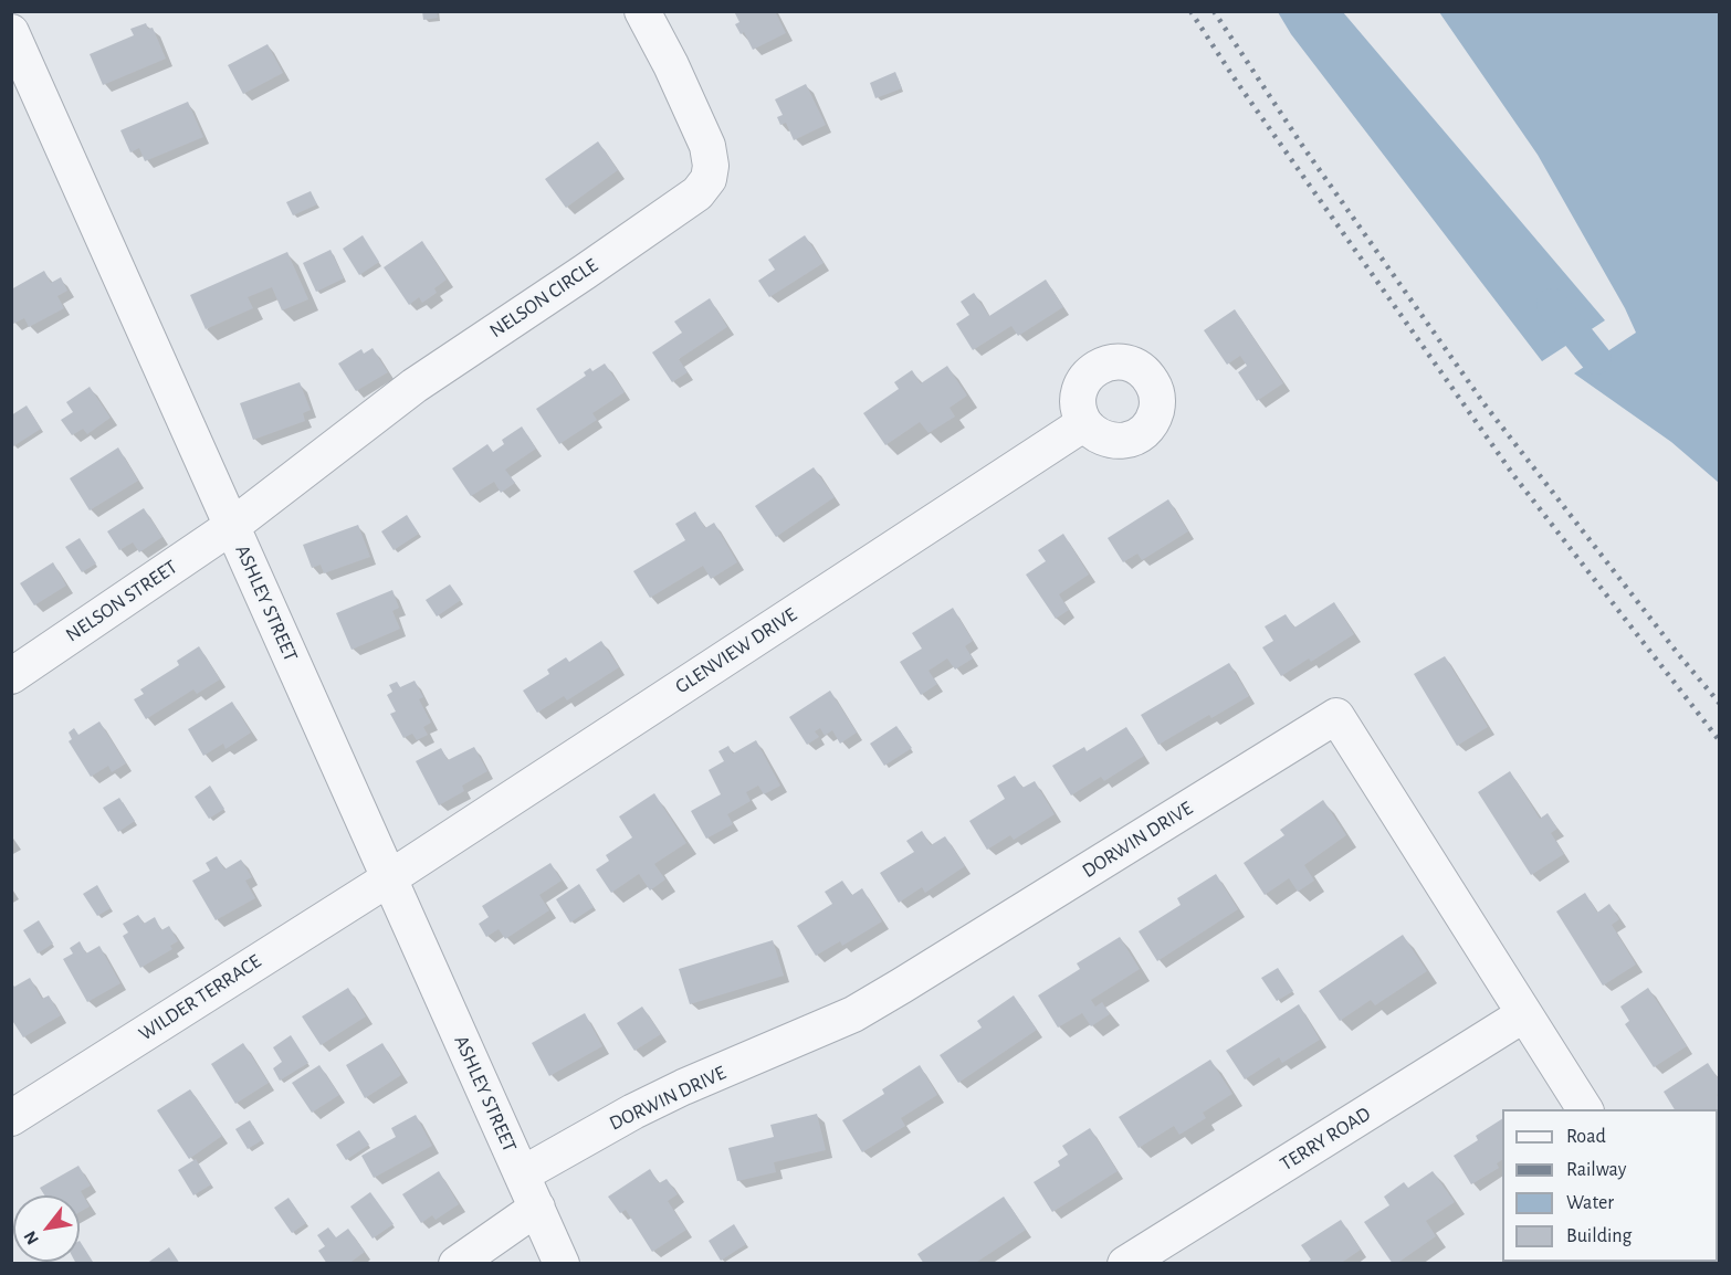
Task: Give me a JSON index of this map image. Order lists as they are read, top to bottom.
{
  "streets": {
    "street": [
      "NELSON CIRCLE",
      "NELSON STREET",
      "ASHLEY STREET",
      "GLENVIEW DRIVE",
      "DORWIN DRIVE",
      "WILDER TERRACE",
      "TERRY ROAD"
    ]
  },
  "crossings": [
    ["NELSON CIRCLE", "NELSON STREET"],
    ["NELSON CIRCLE", "ASHLEY STREET"],
    ["NELSON STREET", "ASHLEY STREET"],
    ["ASHLEY STREET", "GLENVIEW DRIVE"],
    ["ASHLEY STREET", "DORWIN DRIVE"],
    ["ASHLEY STREET", "WILDER TERRACE"],
    ["GLENVIEW DRIVE", "WILDER TERRACE"],
    ["DORWIN DRIVE", "TERRY ROAD"]
  ],
  "legend": [
    "Road",
    "Railway",
    "Water",
    "Building"
  ],
  "north": "bottom left"
}
